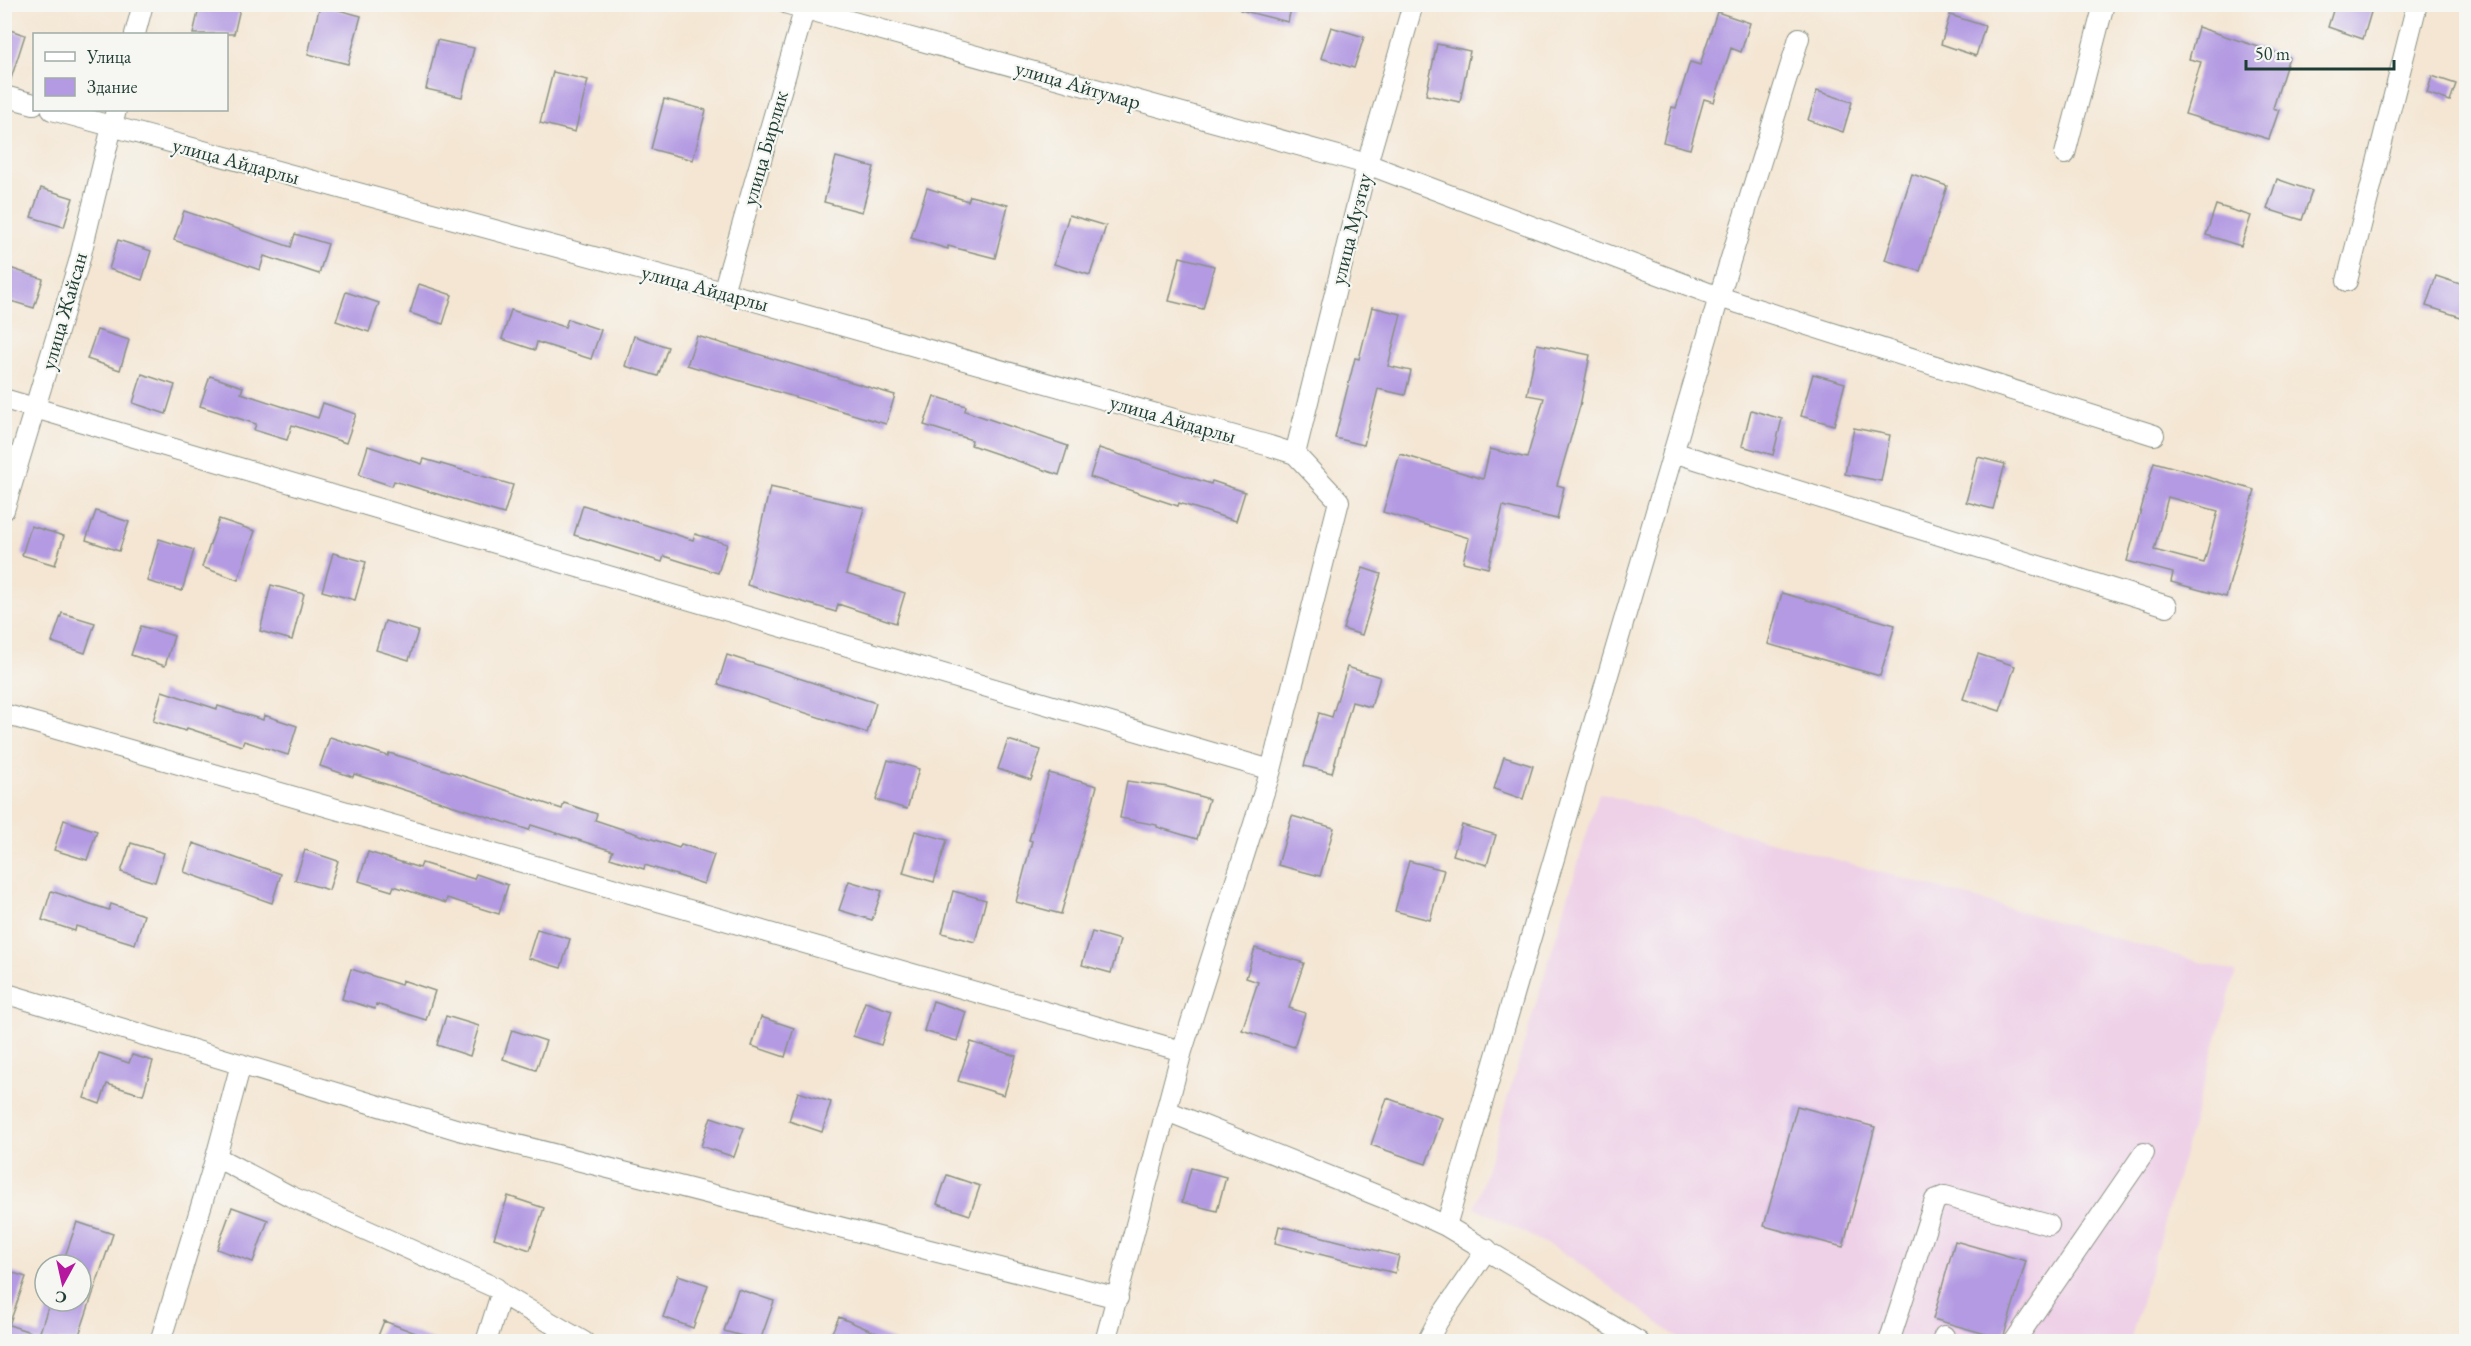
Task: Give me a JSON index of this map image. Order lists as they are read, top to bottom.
{
  "streets": {
    "street": [
      "улица Айтумар",
      "улица Бирлик",
      "улица Айдарлы",
      "улица Музтау",
      "улица Жайсан"
    ]
  },
  "crossings": [
    ["улица Айтумар", "улица Бирлик"],
    ["улица Айтумар", "улица Музтау"],
    ["улица Бирлик", "улица Айдарлы"],
    ["улица Айдарлы", "улица Музтау"],
    ["улица Айдарлы", "улица Жайсан"]
  ],
  "legend": ["Улица", "Здание"],
  "scale_bar": "50 m",
  "north": "bottom"
}
